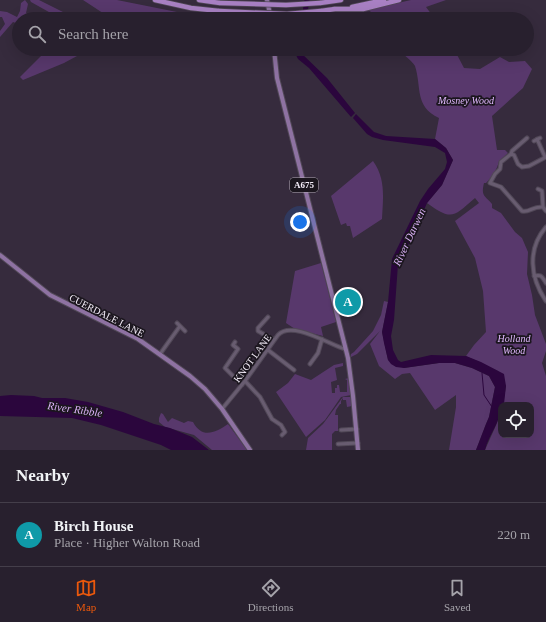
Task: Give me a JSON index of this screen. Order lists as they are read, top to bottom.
{
  "streets": {
    "main road": ["A675", "CUERDALE LANE"],
    "street": ["KNOT LANE"]
  },
  "crossings": [
    ["A675", "KNOT LANE"],
    ["CUERDALE LANE", "KNOT LANE"]
  ],
  "water": ["River Darwen", "River Ribble"],
  "parks": ["Mosney Wood", "Holland Wood"],
  "page": {
    "search": "Search here",
    "pins": "A",
    "heading": "Nearby",
    "list": [
      {
        "mark": "A",
        "name": "Birch House",
        "note": "Place · Higher Walton Road",
        "value": "220 m"
      }
    ],
    "nav": ["Map", "Directions", "Saved"]
  }
}
